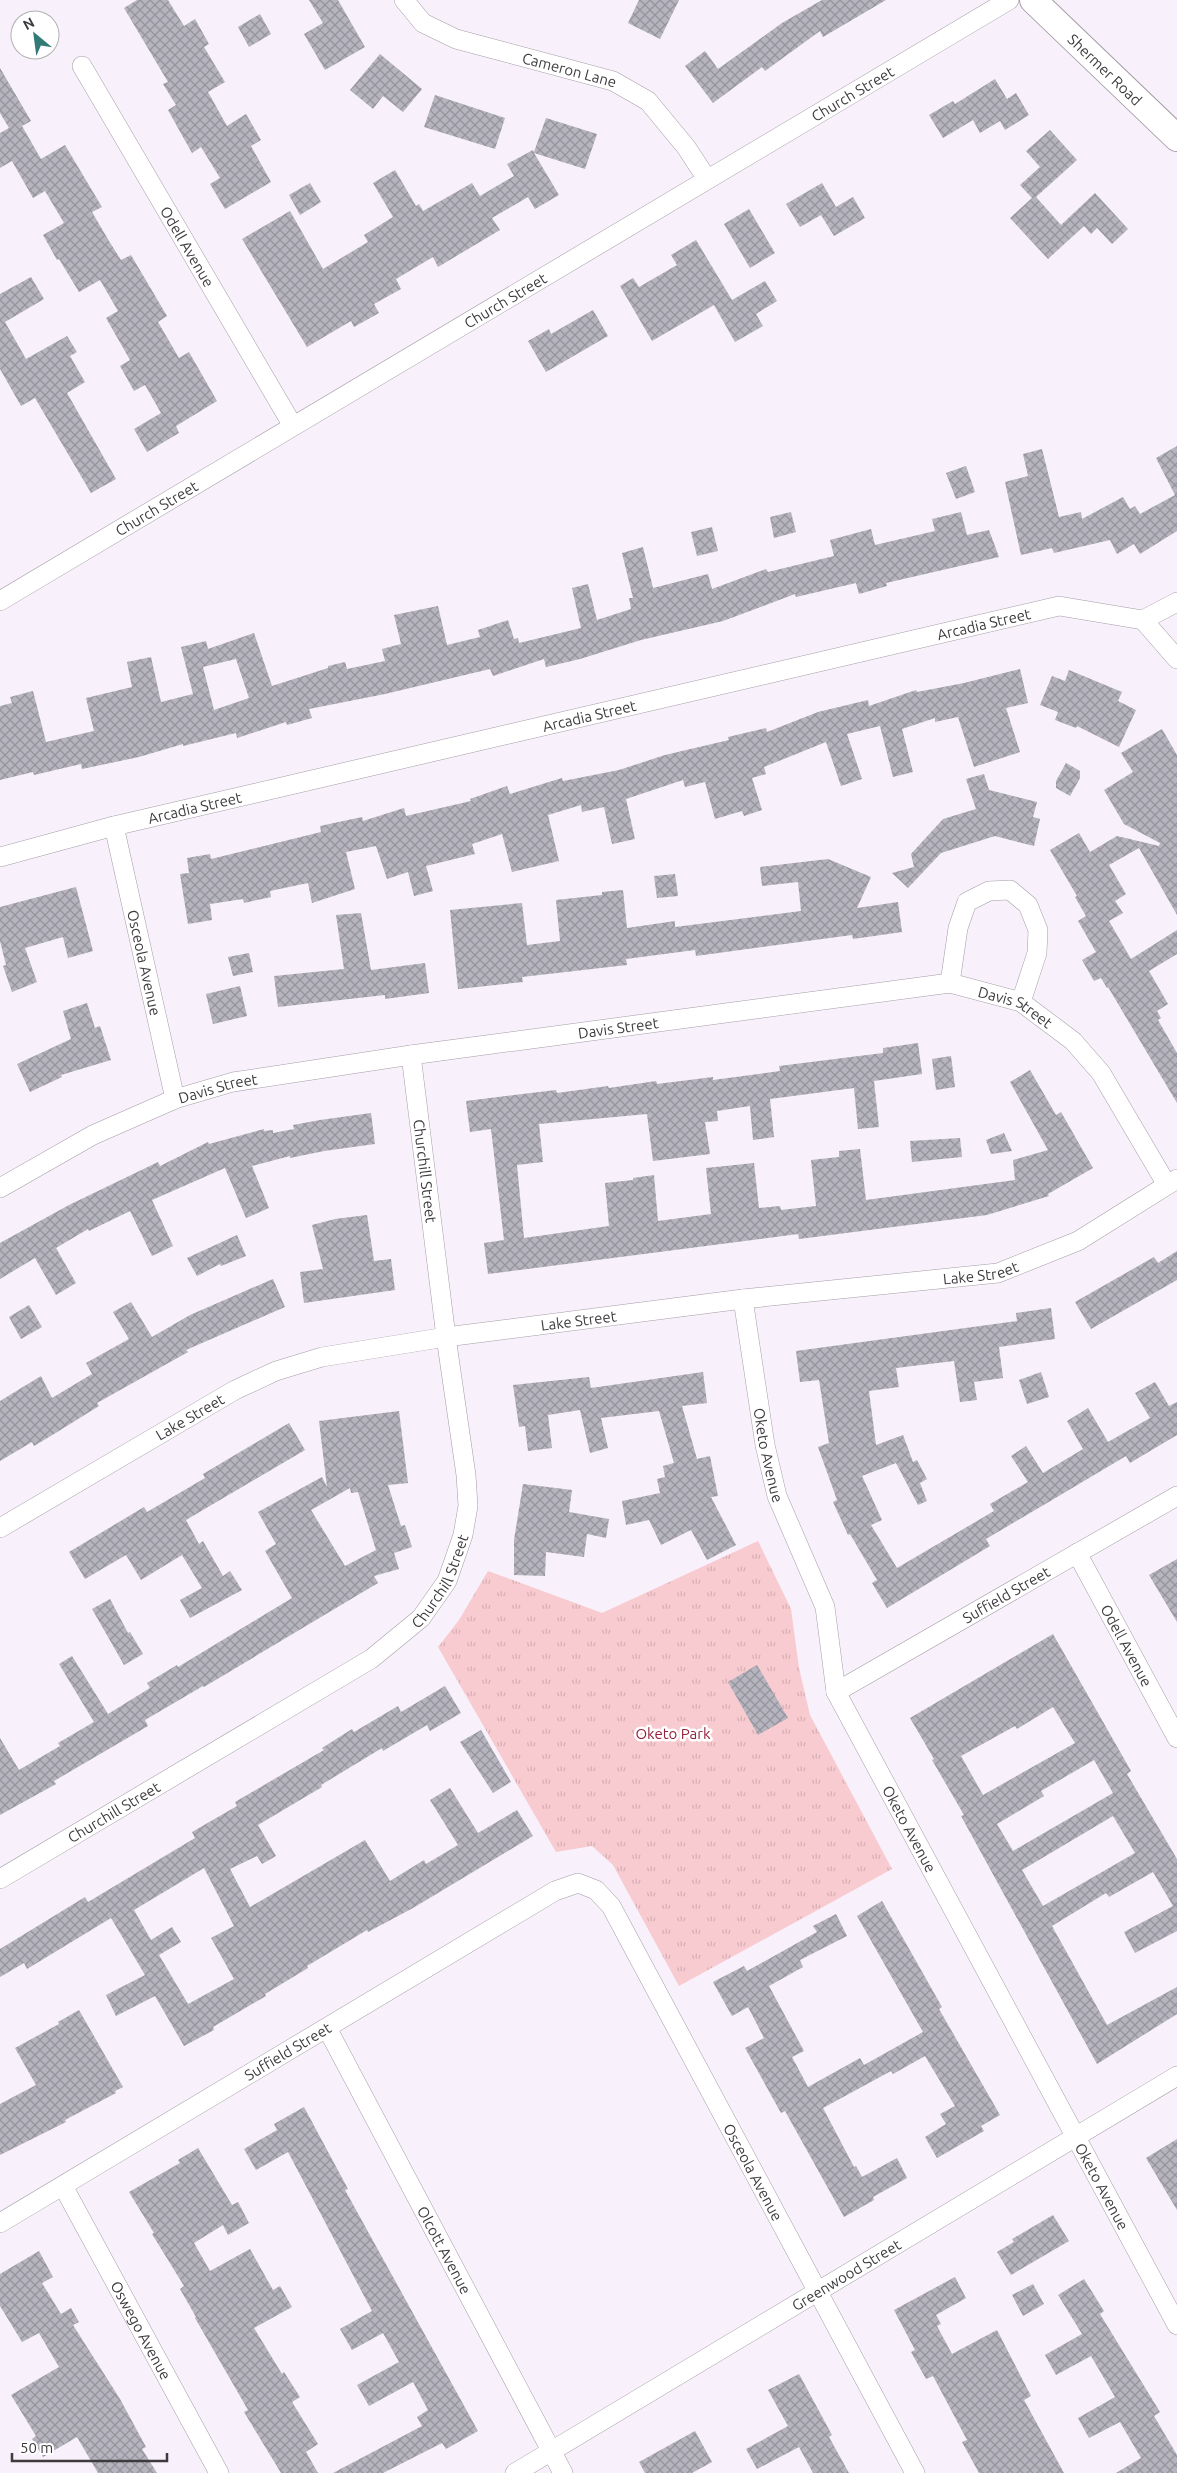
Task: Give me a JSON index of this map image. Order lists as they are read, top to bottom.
{
  "streets": {
    "main road": ["Shermer Road"],
    "street": [
      "Cameron Lane",
      "Church Street",
      "Odell Avenue",
      "Arcadia Street",
      "Osceola Avenue",
      "Davis Street",
      "Churchill Street",
      "Lake Street",
      "Oketo Avenue",
      "Suffield Street",
      "Olcott Avenue",
      "Greenwood Street",
      "Oswego Avenue"
    ]
  },
  "crossings": [
    ["Cameron Lane", "Church Street"],
    ["Church Street", "Odell Avenue"],
    ["Odell Avenue", "Suffield Street"],
    ["Arcadia Street", "Osceola Avenue"],
    ["Osceola Avenue", "Davis Street"],
    ["Osceola Avenue", "Suffield Street"],
    ["Osceola Avenue", "Greenwood Street"],
    ["Davis Street", "Churchill Street"],
    ["Davis Street", "Lake Street"],
    ["Churchill Street", "Lake Street"],
    ["Lake Street", "Oketo Avenue"],
    ["Oketo Avenue", "Suffield Street"],
    ["Oketo Avenue", "Greenwood Street"],
    ["Suffield Street", "Olcott Avenue"],
    ["Suffield Street", "Oswego Avenue"],
    ["Olcott Avenue", "Greenwood Street"]
  ],
  "parks": ["Oketo Park"],
  "scale_bar": "50 m",
  "north": "top left"
}
